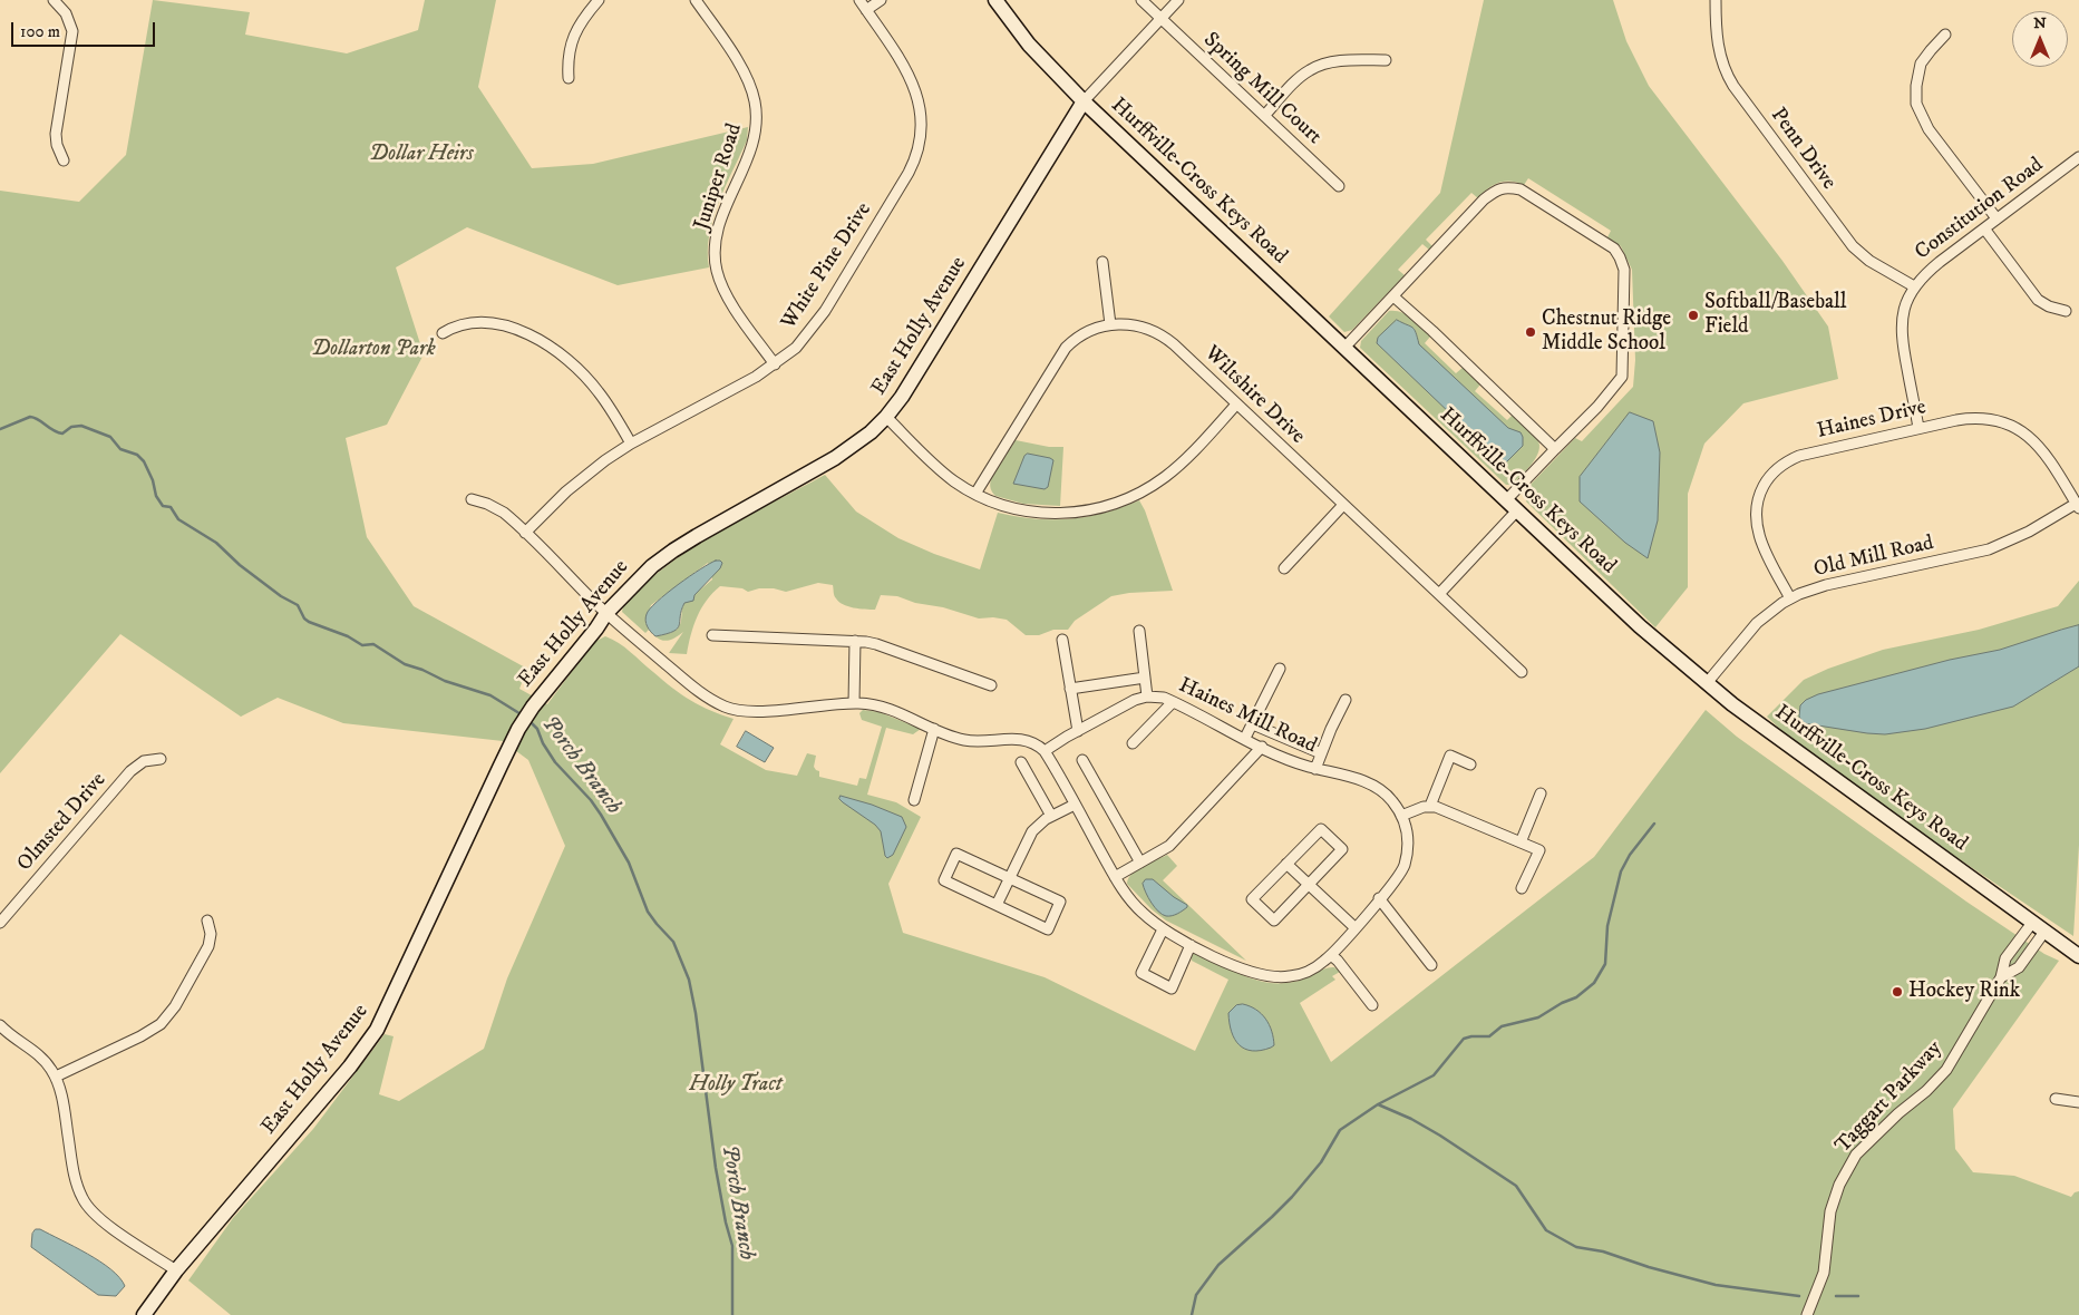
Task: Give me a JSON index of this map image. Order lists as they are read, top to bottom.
{
  "streets": {
    "street": [
      "Spring Mill Court",
      "Penn Drive",
      "Juniper Road",
      "Hurffville-Cross Keys Road",
      "Constitution Road",
      "White Pine Drive",
      "East Holly Avenue",
      "Wiltshire Drive",
      "Haines Drive",
      "Old Mill Road",
      "Haines Mill Road",
      "Olmsted Drive",
      "Taggart Parkway"
    ]
  },
  "crossings": [
    ["Spring Mill Court", "East Holly Avenue"],
    ["Penn Drive", "Constitution Road"],
    ["Juniper Road", "White Pine Drive"],
    ["Hurffville-Cross Keys Road", "East Holly Avenue"],
    ["Hurffville-Cross Keys Road", "Old Mill Road"],
    ["Hurffville-Cross Keys Road", "Taggart Parkway"],
    ["Constitution Road", "Haines Drive"],
    ["Haines Drive", "Old Mill Road"]
  ],
  "water": ["Porch Branch"],
  "parks": ["Dollar Heirs", "Dollarton Park", "Holly Tract"],
  "places": ["Softball/Baseball Field", "Chestnut Ridge Middle School", "Hockey Rink"],
  "scale_bar": "100 m",
  "north": "top"
}
